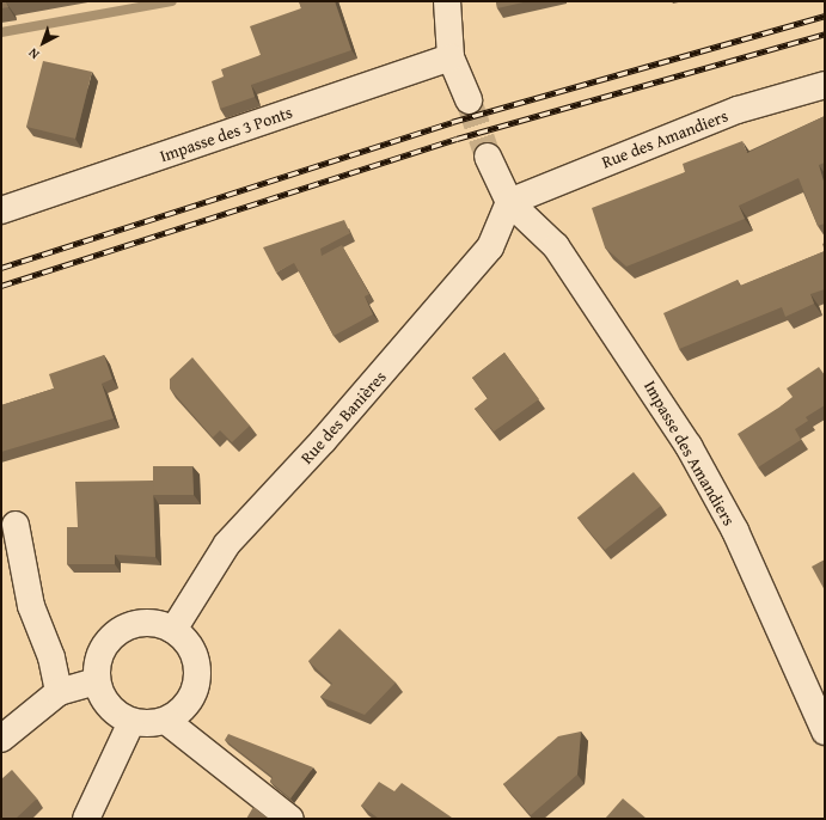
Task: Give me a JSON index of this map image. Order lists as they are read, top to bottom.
{
  "streets": {
    "street": [
      "Impasse des 3 Ponts",
      "Rue des Amandiers",
      "Rue des Banières",
      "Impasse des Amandiers"
    ]
  },
  "crossings": [
    ["Rue des Amandiers", "Rue des Banières"],
    ["Rue des Amandiers", "Impasse des Amandiers"],
    ["Rue des Banières", "Impasse des Amandiers"]
  ],
  "north": "bottom left"
}
